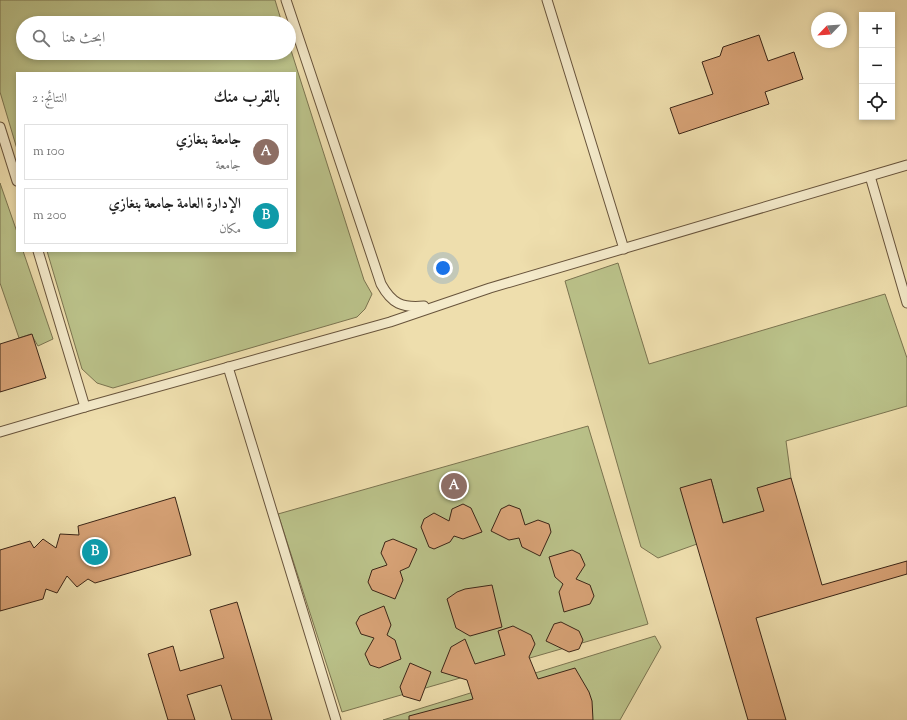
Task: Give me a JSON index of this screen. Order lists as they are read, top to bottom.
{
  "north": "bottom left",
  "page": {
    "map_buttons": ["+", "−"],
    "search": "ابحث هنا",
    "heading": ["بالقرب منك", "النتائج: 2"],
    "list": [
      {
        "mark": "A",
        "name": "جامعة بنغازي",
        "note": "جامعة",
        "value": "100 m"
      },
      {
        "mark": "B",
        "name": "الإدارة العامة جامعة بنغازي",
        "note": "مكان",
        "value": "200 m"
      }
    ],
    "pins": ["A", "B"]
  }
}
